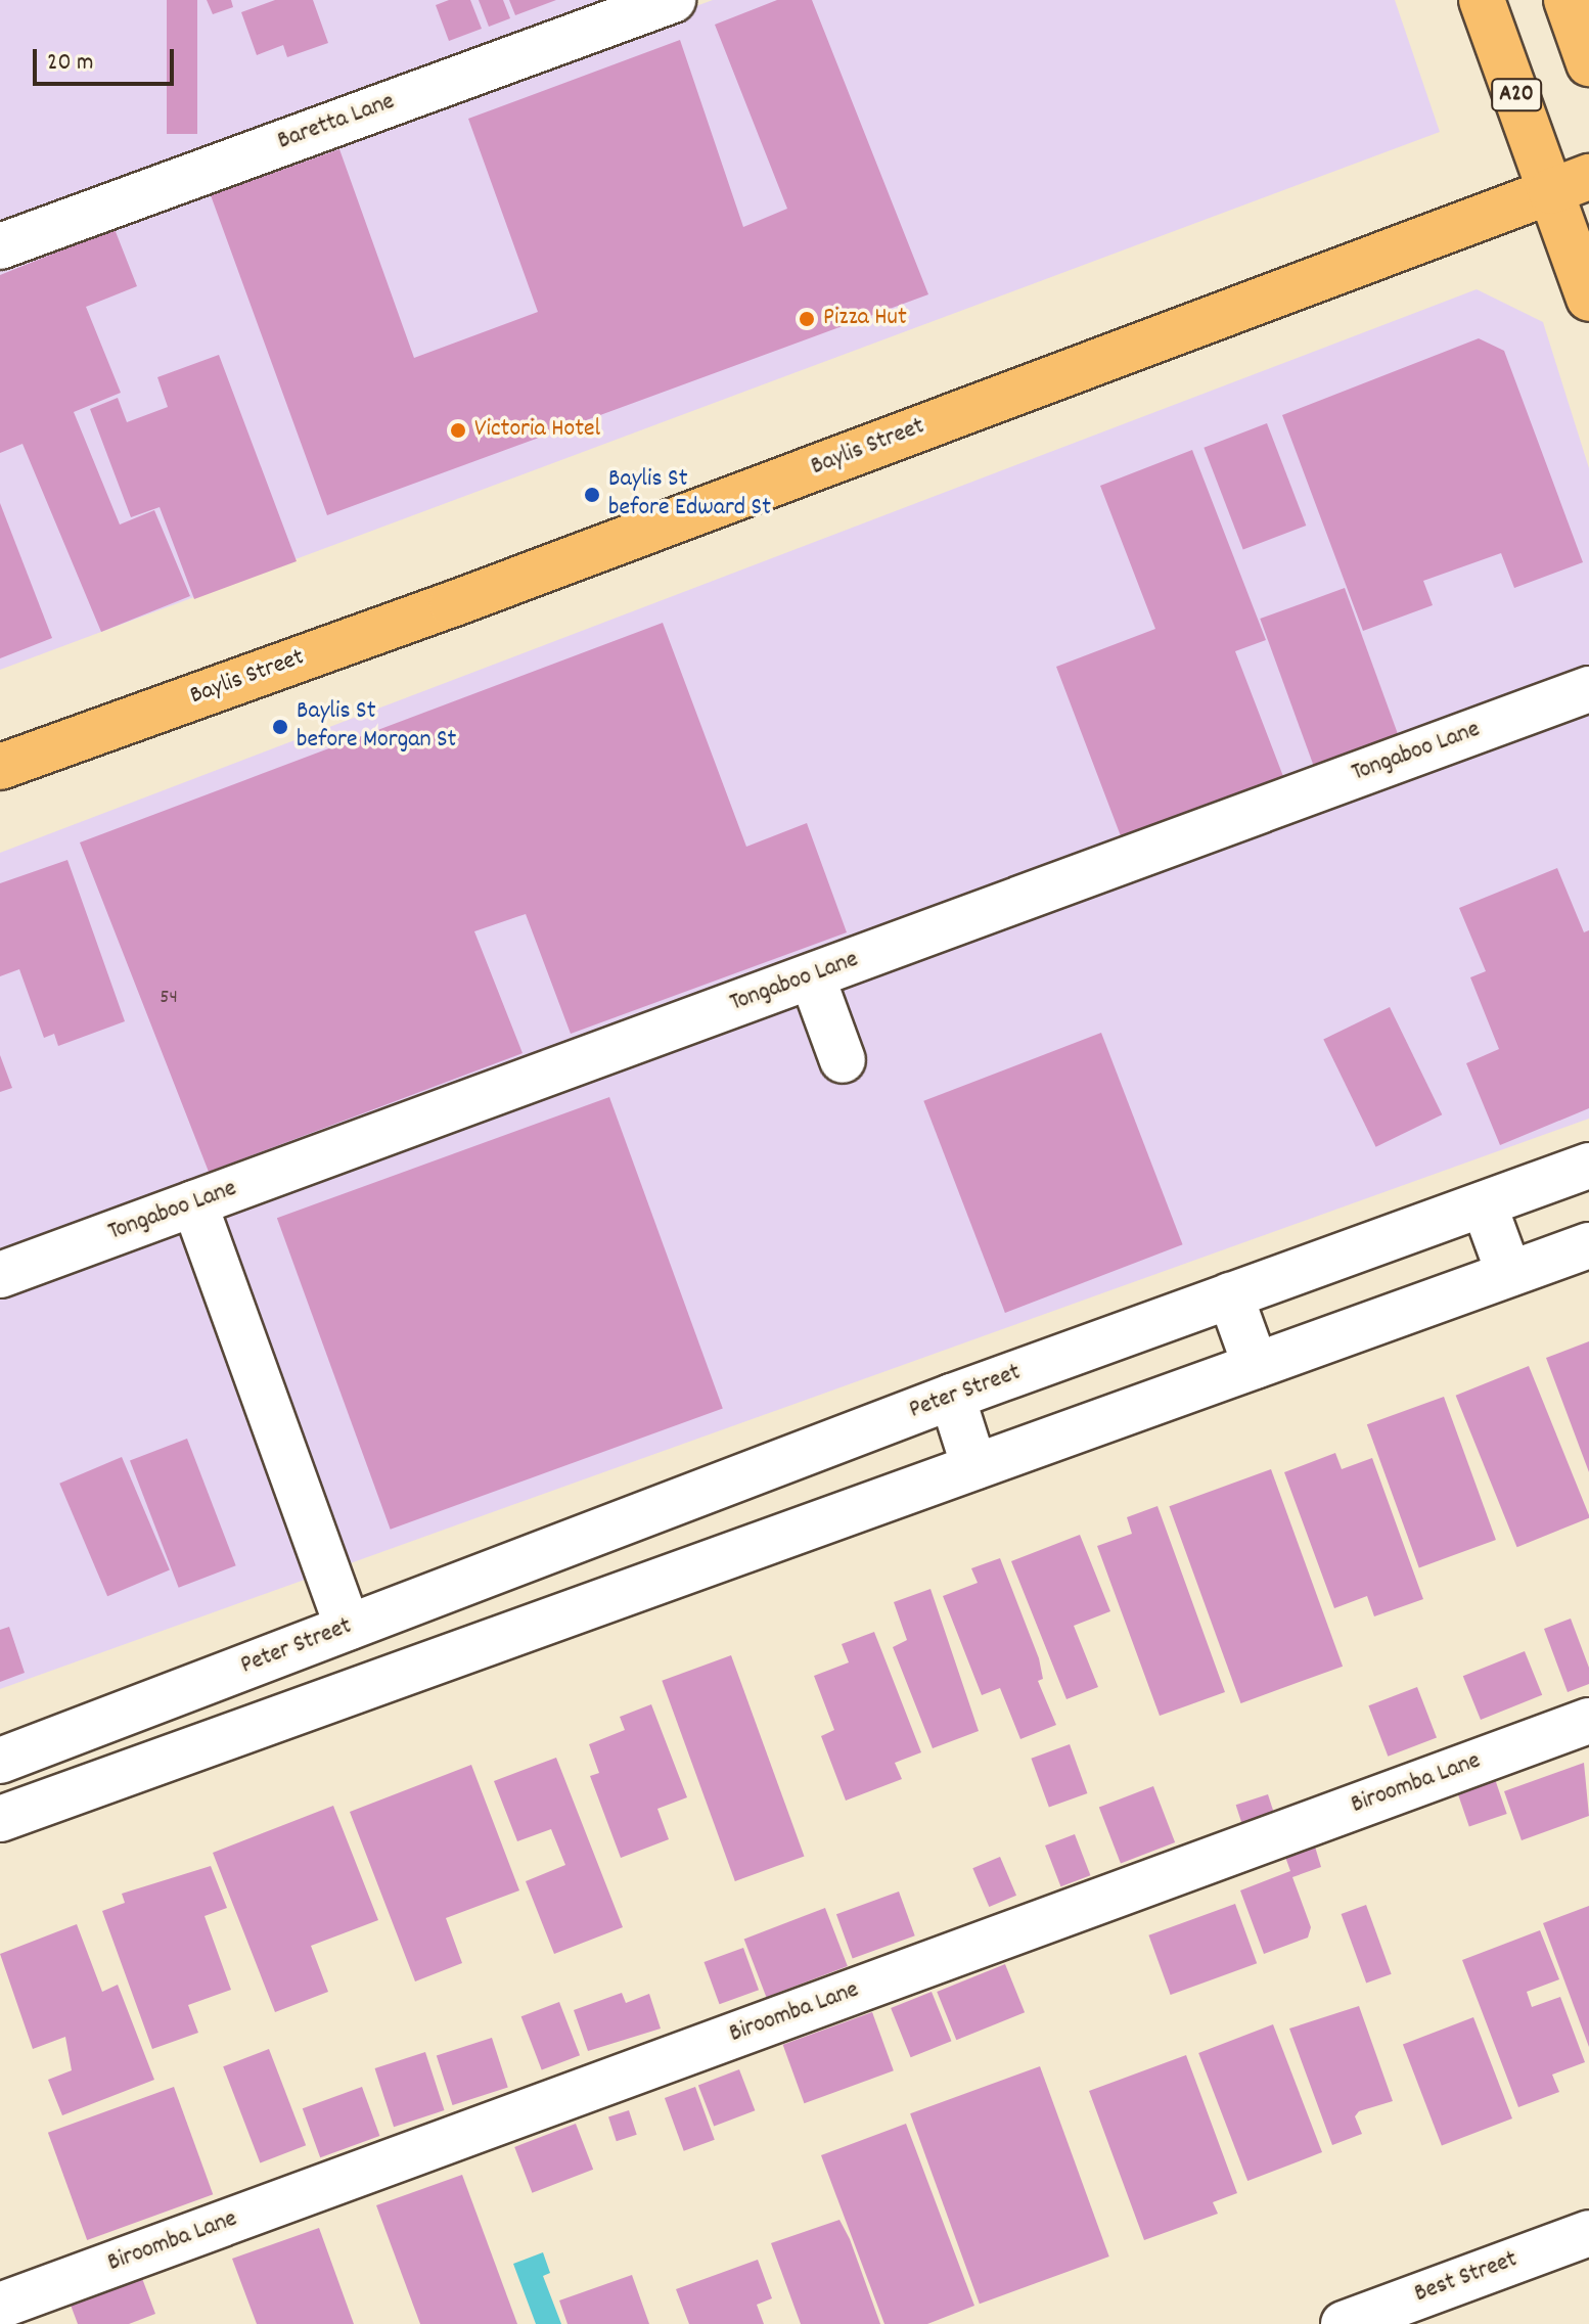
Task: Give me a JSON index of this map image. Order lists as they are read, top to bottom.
{
  "streets": {
    "main road": ["A20", "Baylis Street"],
    "street": [
      "Baretta Lane",
      "Tongaboo Lane",
      "Peter Street",
      "Biroomba Lane",
      "Best Street"
    ]
  },
  "crossings": [
    ["A20", "Baylis Street"]
  ],
  "places": [
    "Pizza Hut",
    "Victoria Hotel",
    "Baylis St before Edward St",
    "Baylis St before Morgan St"
  ],
  "house_numbers": ["54"],
  "scale_bar": "20 m"
}
